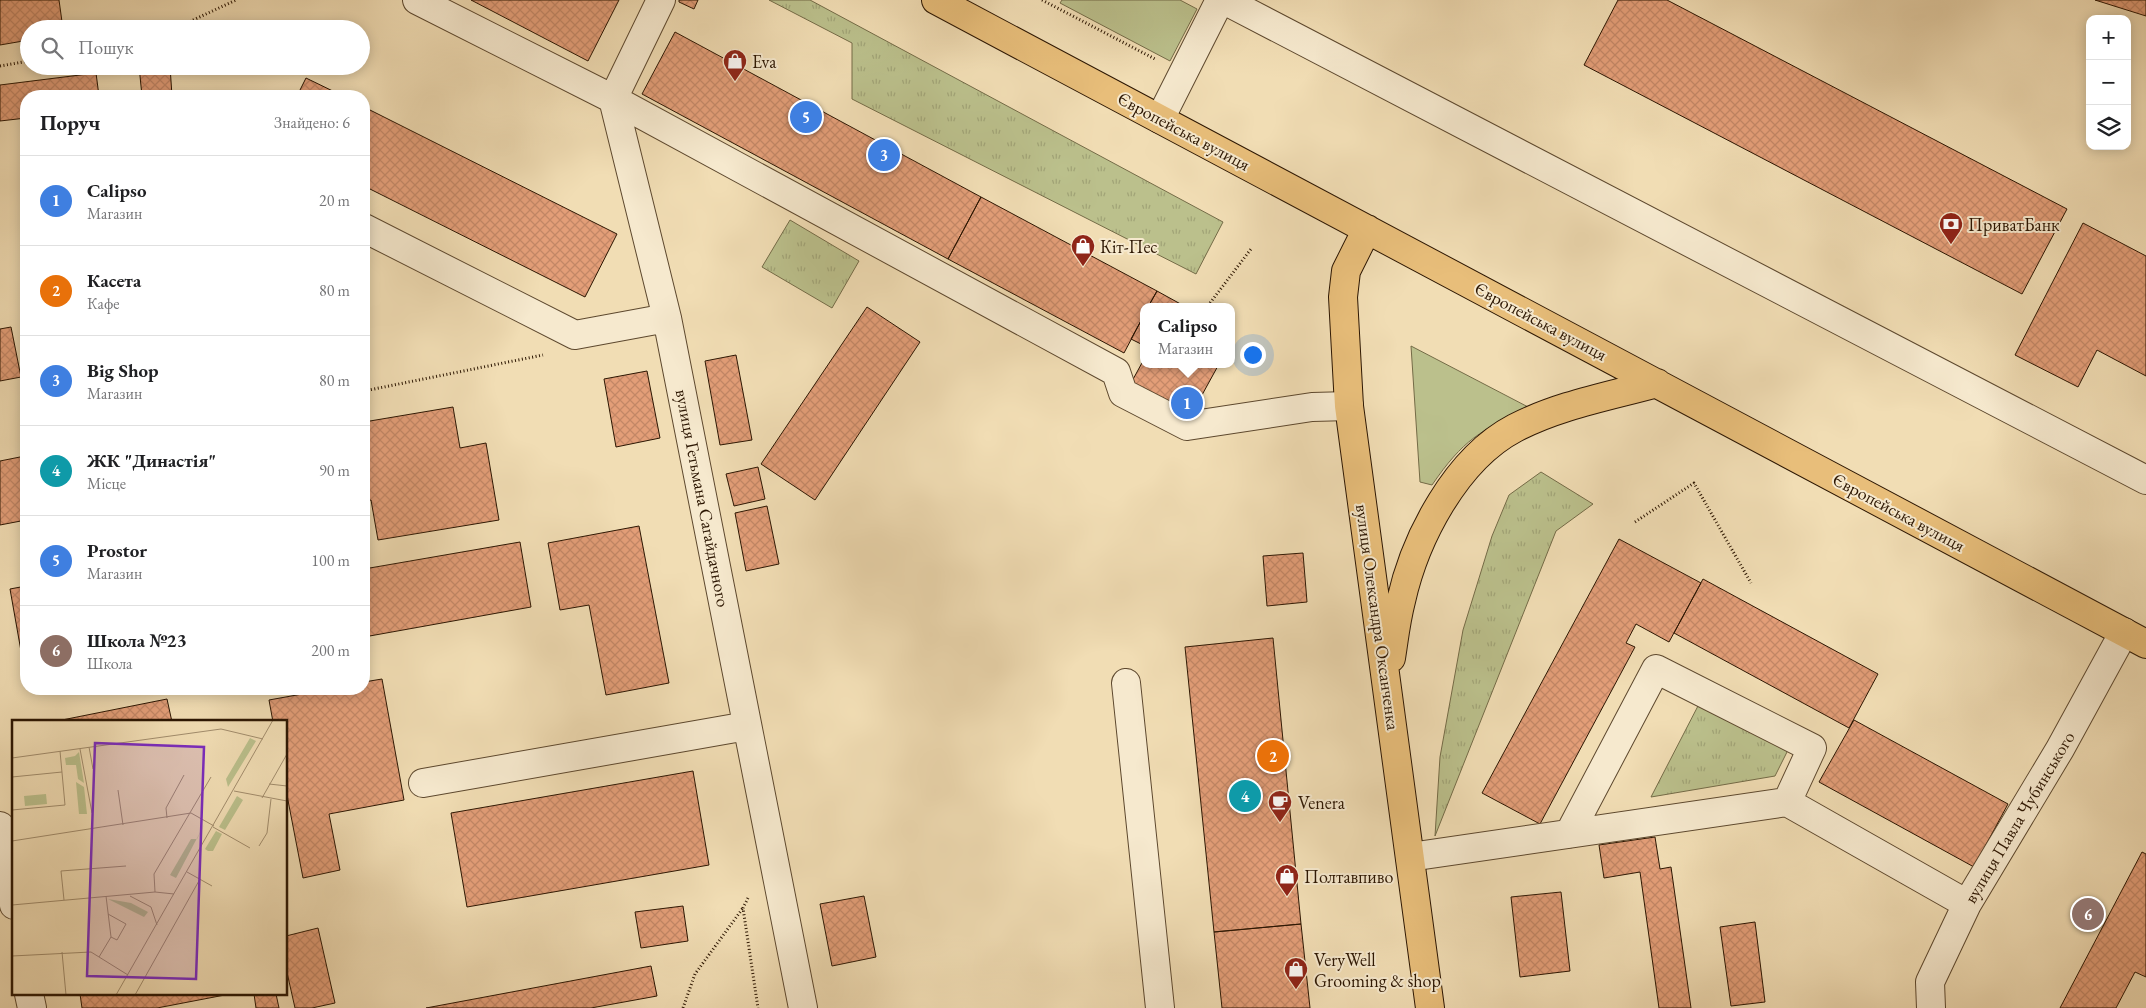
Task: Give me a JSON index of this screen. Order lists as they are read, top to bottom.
{
  "streets": {
    "main road": ["Європейська вулиця", "вулиця Олександра Оксанченка"],
    "street": ["вулиця Гетьмана Сагайдачного", "вулиця Павла Чубинського"]
  },
  "crossings": [
    ["Європейська вулиця", "вулиця Олександра Оксанченка"],
    ["Європейська вулиця", "вулиця Павла Чубинського"]
  ],
  "places": {
    "shop": [
      "Eva",
      "Кіт-Пес",
      "Полтавпиво",
      "VeryWell Grooming & shop"
    ],
    "bank": ["ПриватБанк"],
    "cafe": ["Venera"]
  },
  "page": {
    "map_buttons": ["+", "−"],
    "search": "Пошук",
    "heading": ["Поруч", "Знайдено: 6"],
    "pins": [
      "5",
      "3",
      "1",
      "2",
      "4",
      "6"
    ],
    "list": [
      {
        "mark": "1",
        "name": "Calipso",
        "note": "Магазин",
        "value": "20 m"
      },
      {
        "mark": "2",
        "name": "Касета",
        "note": "Кафе",
        "value": "80 m"
      },
      {
        "mark": "3",
        "name": "Big Shop",
        "note": "Магазин",
        "value": "80 m"
      },
      {
        "mark": "4",
        "name": "ЖК \"Династія\"",
        "note": "Місце",
        "value": "90 m"
      },
      {
        "mark": "5",
        "name": "Prostor",
        "note": "Магазин",
        "value": "100 m"
      },
      {
        "mark": "6",
        "name": "Школа №23",
        "note": "Школа",
        "value": "200 m"
      }
    ],
    "popup": ["Calipso", "Магазин"]
  }
}
